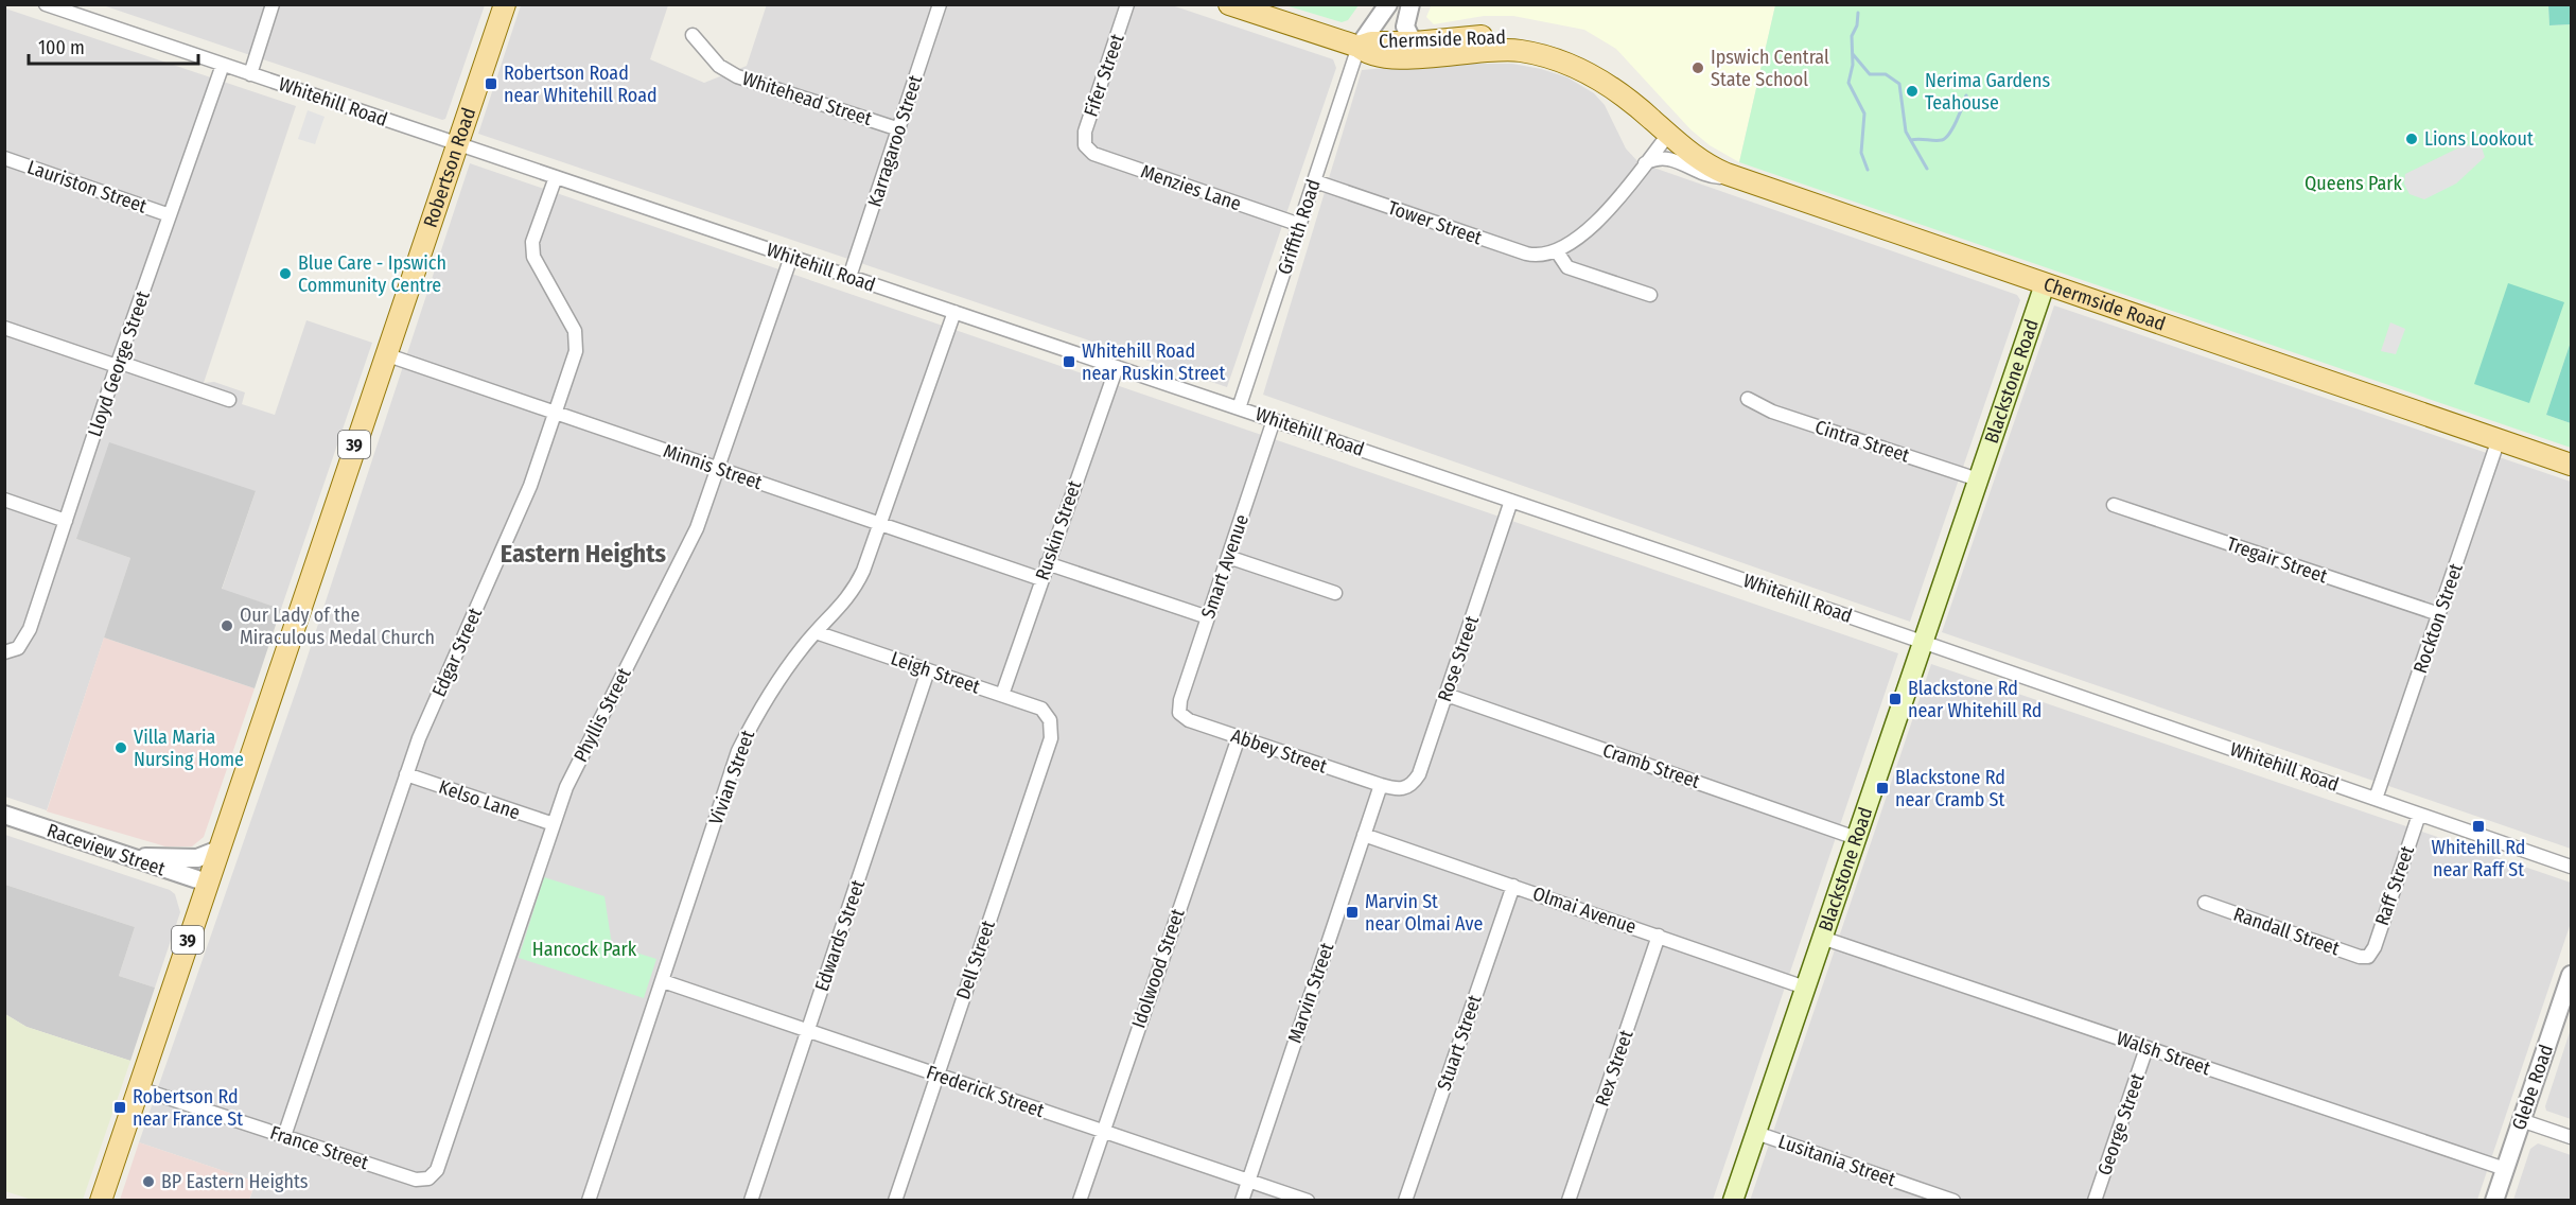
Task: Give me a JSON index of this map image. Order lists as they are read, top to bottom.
{
  "streets": {
    "main road": [
      "Chermside Road",
      "Robertson Road",
      "Blackstone Road",
      "39"
    ],
    "street": [
      "Fifer Street",
      "Whitehead Street",
      "Whitehill Road",
      "Karragaroo Street",
      "Lauriston Street",
      "Menzies Lane",
      "Tower Street",
      "Griffith Road",
      "Lloyd George Street",
      "Cintra Street",
      "Minnis Street",
      "Ruskin Street",
      "Tregair Street",
      "Smart Avenue",
      "Rockton Street",
      "Edgar Street",
      "Rose Street",
      "Leigh Street",
      "Phyllis Street",
      "Abbey Street",
      "Cramb Street",
      "Vivian Street",
      "Kelso Lane",
      "Raceview Street",
      "Raff Street",
      "Olmai Avenue",
      "Randall Street",
      "Edwards Street",
      "Dell Street",
      "Idolwood Street",
      "Marvin Street",
      "Stuart Street",
      "Walsh Street",
      "Rex Street",
      "Glebe Road",
      "Frederick Street",
      "George Street",
      "France Street",
      "Lusitania Street"
    ]
  },
  "crossings": [
    ["Chermside Road", "Griffith Road"],
    ["Chermside Road", "Blackstone Road"],
    ["Chermside Road", "Rockton Street"],
    ["Fifer Street", "Menzies Lane"],
    ["Whitehead Street", "Karragaroo Street"],
    ["Whitehill Road", "Karragaroo Street"],
    ["Whitehill Road", "Robertson Road"],
    ["Whitehill Road", "Griffith Road"],
    ["Whitehill Road", "Lloyd George Street"],
    ["Whitehill Road", "Blackstone Road"],
    ["Whitehill Road", "Ruskin Street"],
    ["Whitehill Road", "Smart Avenue"],
    ["Whitehill Road", "Rockton Street"],
    ["Whitehill Road", "Edgar Street"],
    ["Whitehill Road", "Rose Street"],
    ["Whitehill Road", "Phyllis Street"],
    ["Whitehill Road", "Vivian Street"],
    ["Whitehill Road", "Raff Street"],
    ["Robertson Road", "Minnis Street"],
    ["Robertson Road", "Raceview Street"],
    ["Robertson Road", "France Street"],
    ["Lauriston Street", "Lloyd George Street"],
    ["Menzies Lane", "Griffith Road"],
    ["Tower Street", "Griffith Road"],
    ["Blackstone Road", "Cintra Street"],
    ["Blackstone Road", "Cramb Street"],
    ["Blackstone Road", "Olmai Avenue"],
    ["Blackstone Road", "Walsh Street"],
    ["Blackstone Road", "Lusitania Street"],
    ["Minnis Street", "Ruskin Street"],
    ["Minnis Street", "Edgar Street"],
    ["Minnis Street", "Phyllis Street"],
    ["Minnis Street", "Vivian Street"],
    ["Ruskin Street", "Leigh Street"],
    ["Tregair Street", "Rockton Street"],
    ["Smart Avenue", "Abbey Street"],
    ["Edgar Street", "Kelso Lane"],
    ["Edgar Street", "France Street"],
    ["Rose Street", "Abbey Street"],
    ["Rose Street", "Cramb Street"],
    ["Rose Street", "Marvin Street"],
    ["Leigh Street", "Vivian Street"],
    ["Leigh Street", "Edwards Street"],
    ["Leigh Street", "Dell Street"],
    ["Phyllis Street", "Kelso Lane"],
    ["Phyllis Street", "France Street"],
    ["Abbey Street", "Idolwood Street"],
    ["Abbey Street", "Marvin Street"],
    ["Vivian Street", "Frederick Street"],
    ["Raff Street", "Randall Street"],
    ["Olmai Avenue", "Marvin Street"],
    ["Olmai Avenue", "Stuart Street"],
    ["Olmai Avenue", "Rex Street"],
    ["Edwards Street", "Frederick Street"],
    ["Dell Street", "Frederick Street"],
    ["Idolwood Street", "Frederick Street"],
    ["Marvin Street", "Frederick Street"],
    ["Walsh Street", "Glebe Road"],
    ["Walsh Street", "George Street"]
  ],
  "districts": ["Eastern Heights"],
  "parks": ["Queens Park", "Hancock Park"],
  "places": {
    "other": [
      "Ipswich Central State School",
      "Nerima Gardens Teahouse",
      "Lions Lookout",
      "Blue Care - Ipswich Community Centre",
      "Our Lady of the Miraculous Medal Church",
      "Villa Maria Nursing Home",
      "BP Eastern Heights"
    ],
    "transit": [
      "Robertson Road near Whitehill Road",
      "Whitehill Road near Ruskin Street",
      "Blackstone Rd near Whitehill Rd",
      "Blackstone Rd near Cramb St",
      "Whitehill Rd near Raff St",
      "Marvin St near Olmai Ave",
      "Robertson Rd near France St"
    ]
  },
  "scale_bar": "100 m"
}
